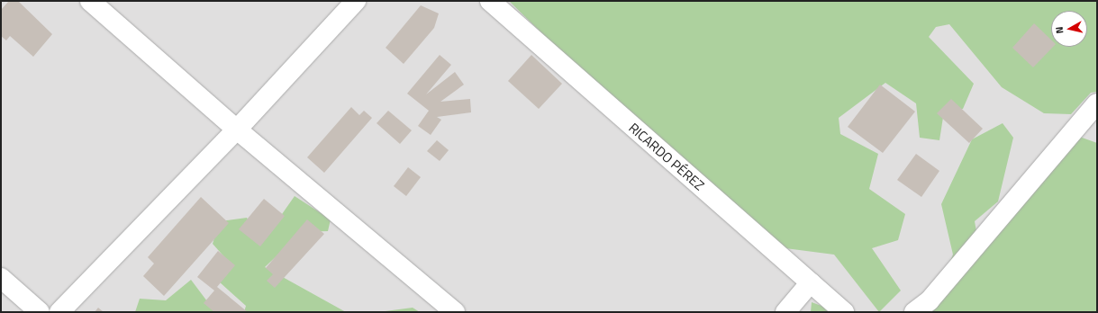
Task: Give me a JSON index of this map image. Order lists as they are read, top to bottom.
{
  "streets": {
    "street": ["RICARDO PÉREZ"]
  },
  "north": "left"
}
